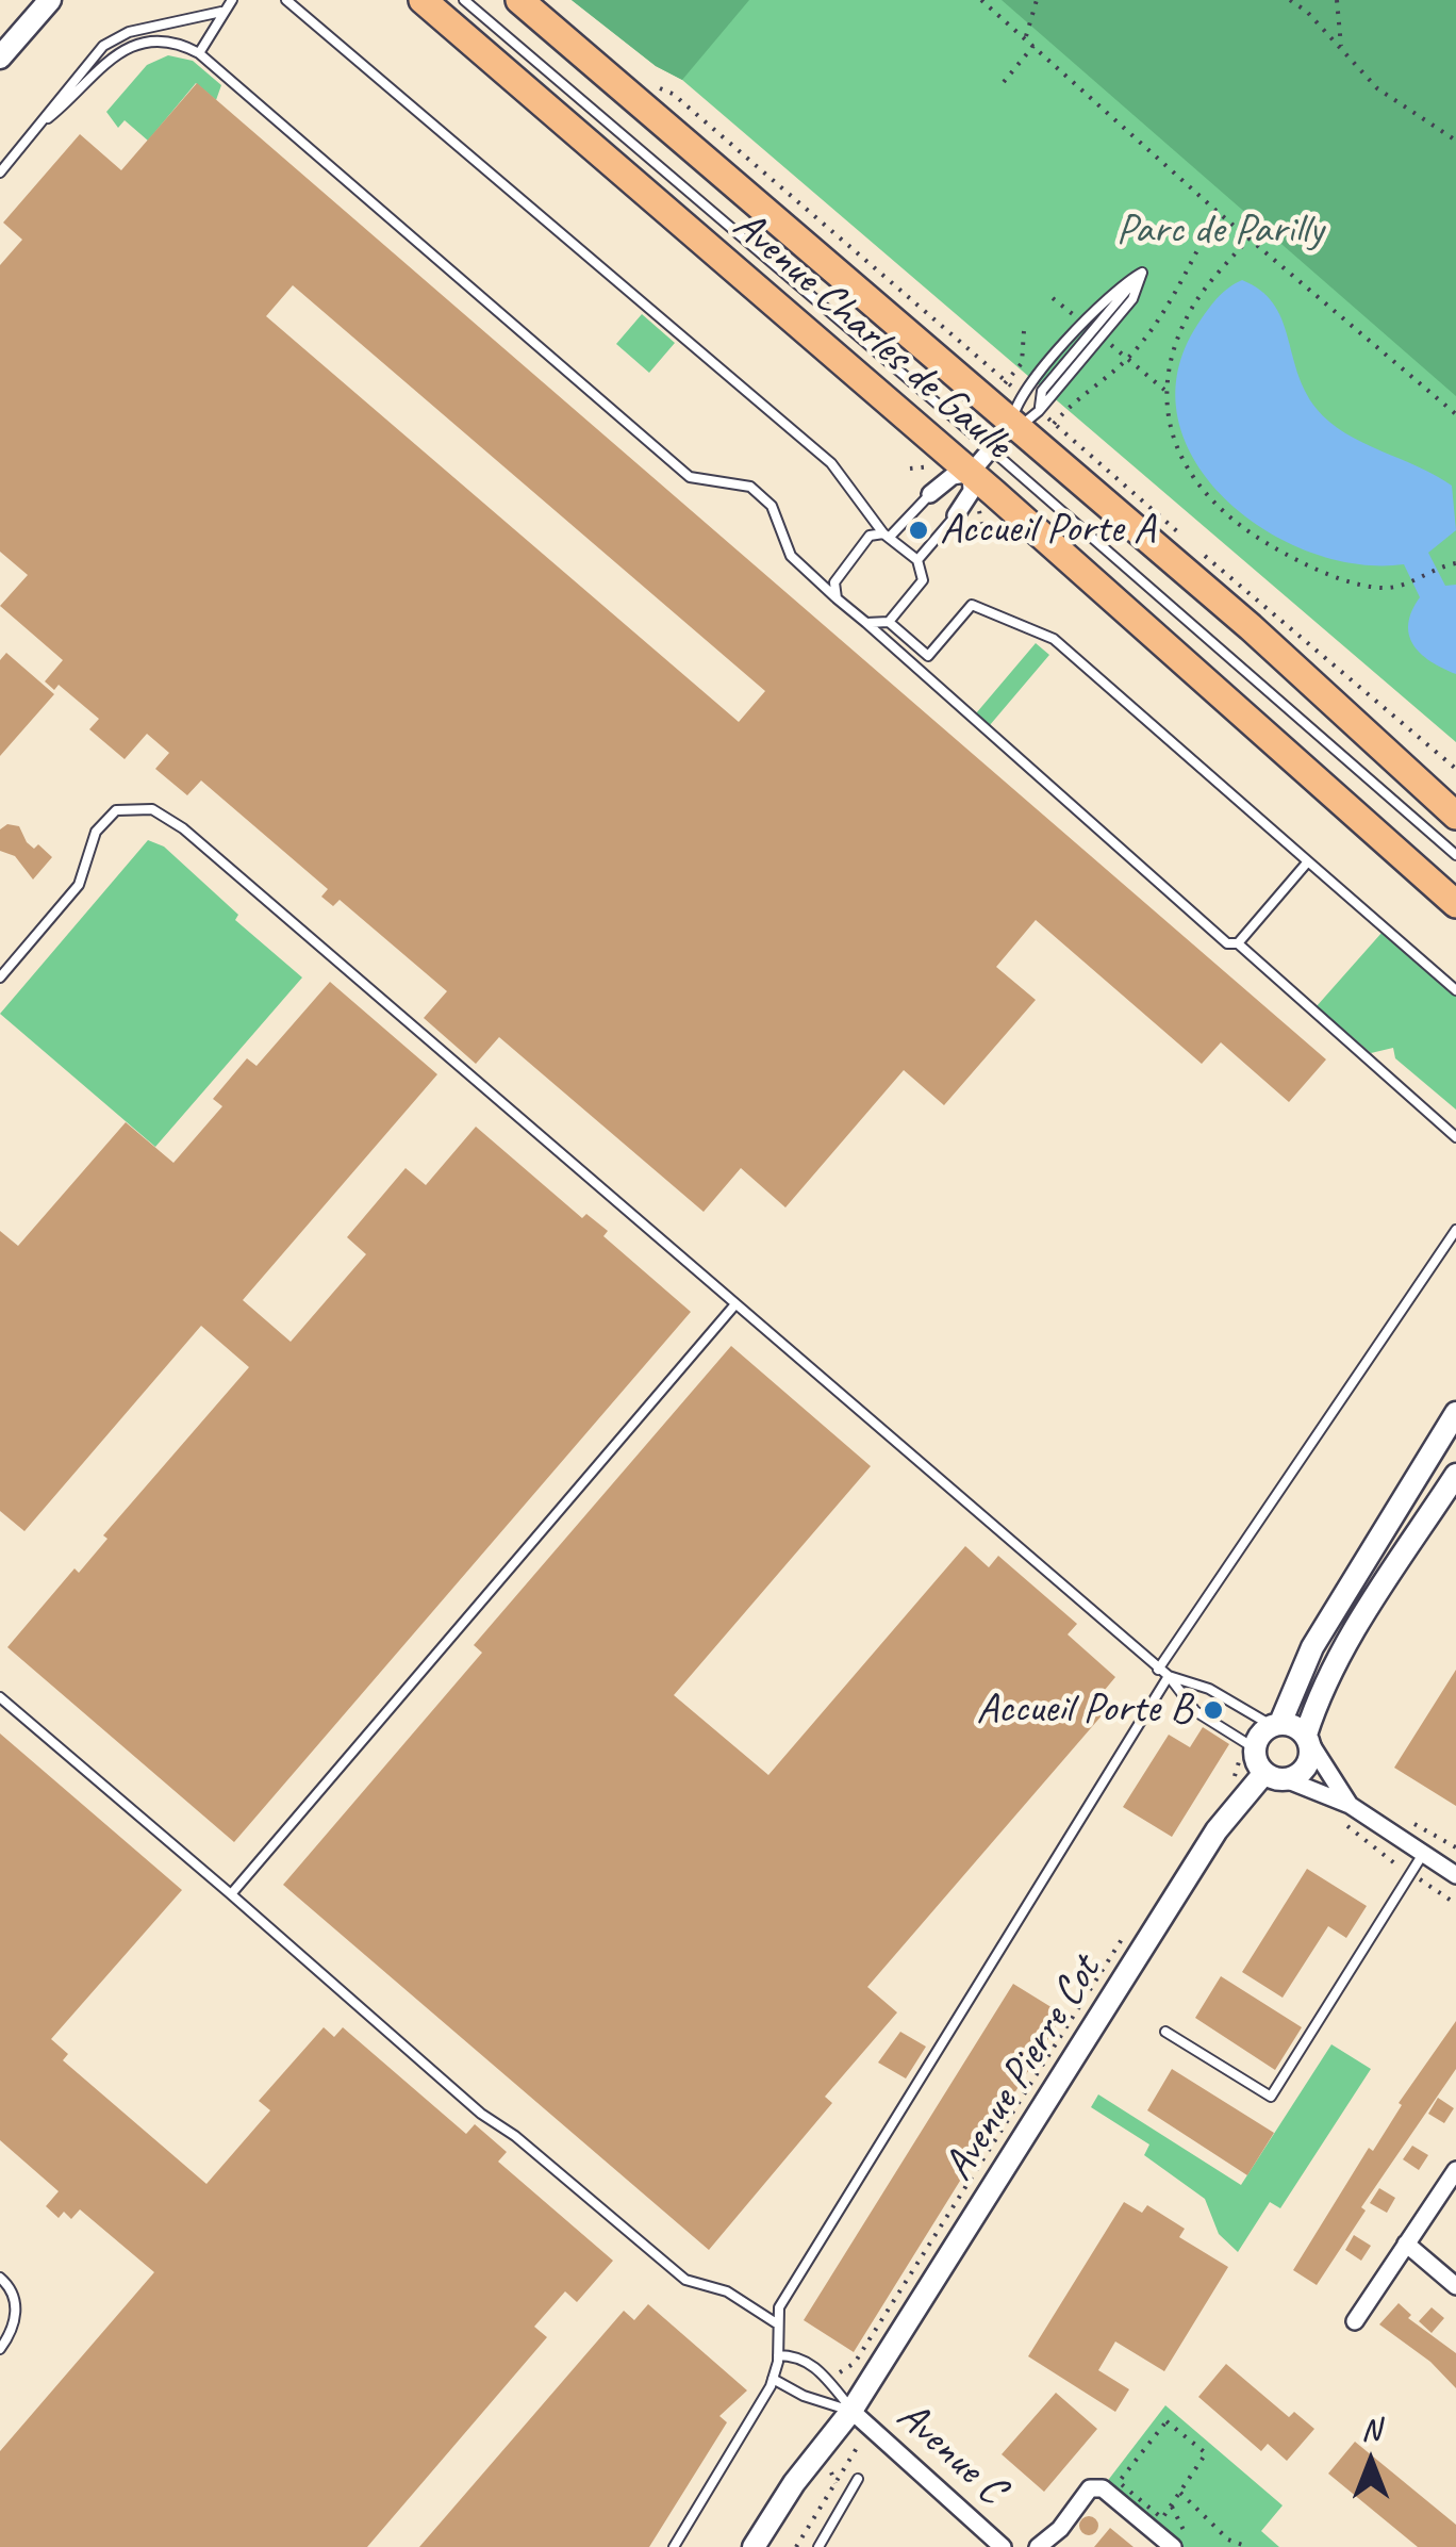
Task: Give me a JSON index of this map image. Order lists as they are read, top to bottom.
{
  "streets": {
    "main road": ["Avenue Charles de Gaulle"],
    "street": ["Avenue Pierre Cot", "Avenue C"]
  },
  "crossings": [
    ["Avenue Pierre Cot", "Avenue C"]
  ],
  "parks": ["Parc de Parilly"],
  "places": ["Accueil Porte A", "Accueil Porte B"],
  "north": "top"
}
